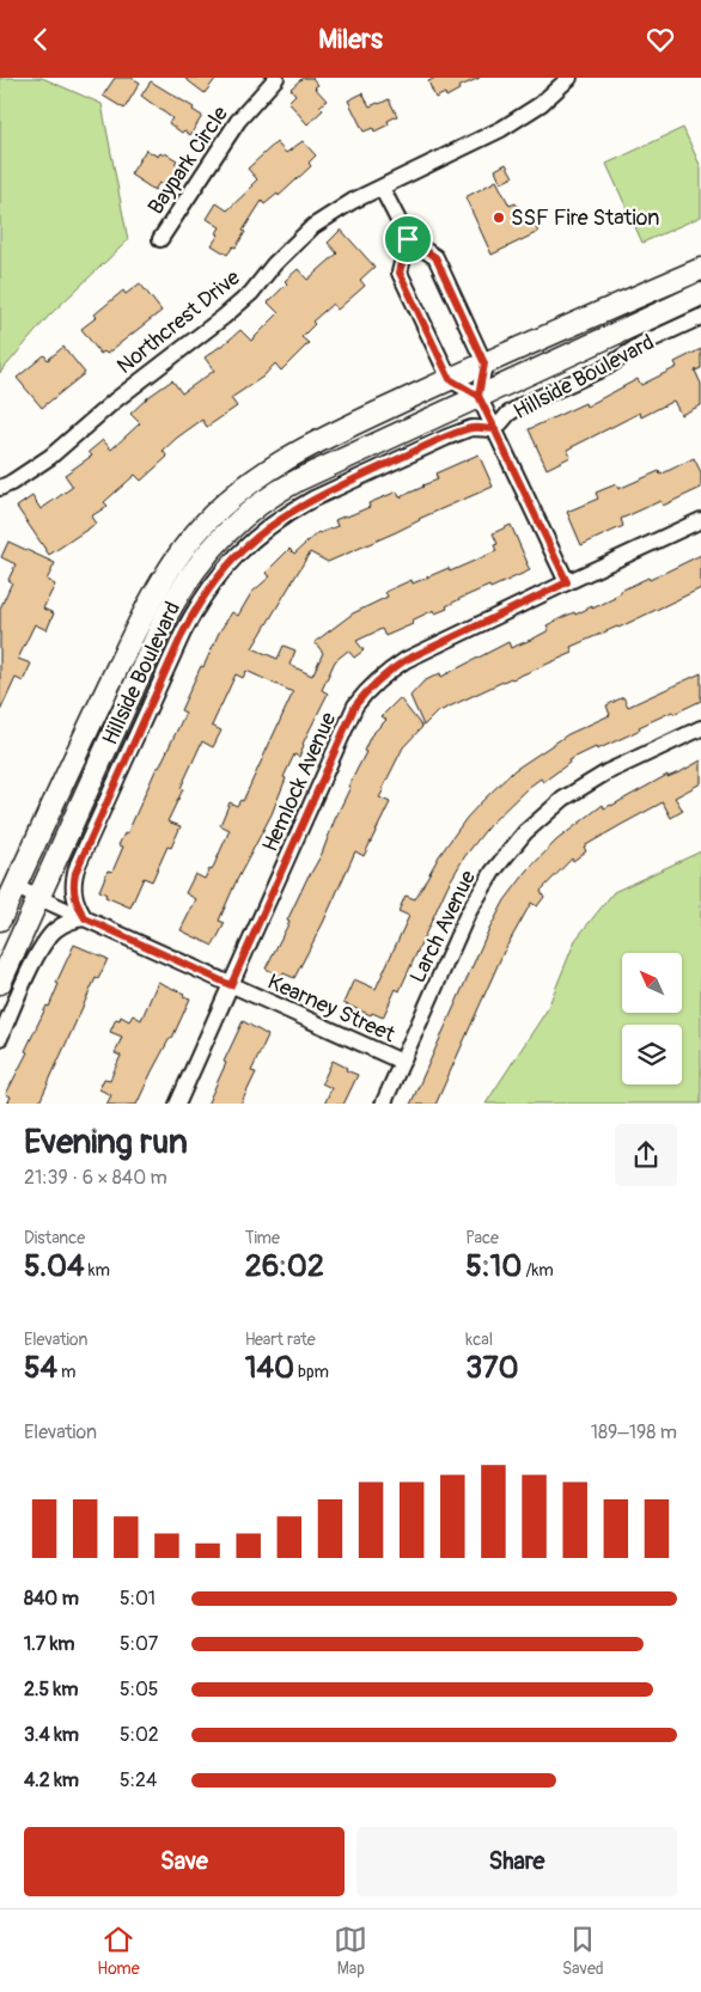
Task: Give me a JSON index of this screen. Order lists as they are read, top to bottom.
{
  "streets": {
    "main road": ["Hillside Boulevard"],
    "street": [
      "Baypark Circle",
      "Northcrest Drive",
      "Hemlock Avenue",
      "Larch Avenue",
      "Kearney Street"
    ]
  },
  "crossings": [
    ["Hillside Boulevard", "Kearney Street"],
    ["Hemlock Avenue", "Kearney Street"],
    ["Larch Avenue", "Kearney Street"]
  ],
  "places": ["SSF Fire Station"],
  "north": "top left",
  "page": {
    "header": "Milers",
    "heading": ["Evening run", "21:39 · 6 × 840 m"],
    "stats": [
      ["Distance", "5.04 km"],
      ["Time", "26:02"],
      ["Pace", "5:10 /km"],
      ["Elevation", "54 m"],
      ["Heart rate", "140 bpm"],
      ["kcal", "370"]
    ],
    "chart": ["Elevation", "189–198 m"],
    "list": [
      {
        "name": "840 m",
        "note": "5:01"
      },
      {
        "name": "1.7 km",
        "note": "5:07"
      },
      {
        "name": "2.5 km",
        "note": "5:05"
      },
      {
        "name": "3.4 km",
        "note": "5:02"
      },
      {
        "name": "4.2 km",
        "note": "5:24"
      }
    ],
    "buttons": ["Save", "Share"],
    "tabs": ["Home", "Map", "Saved"]
  }
}
